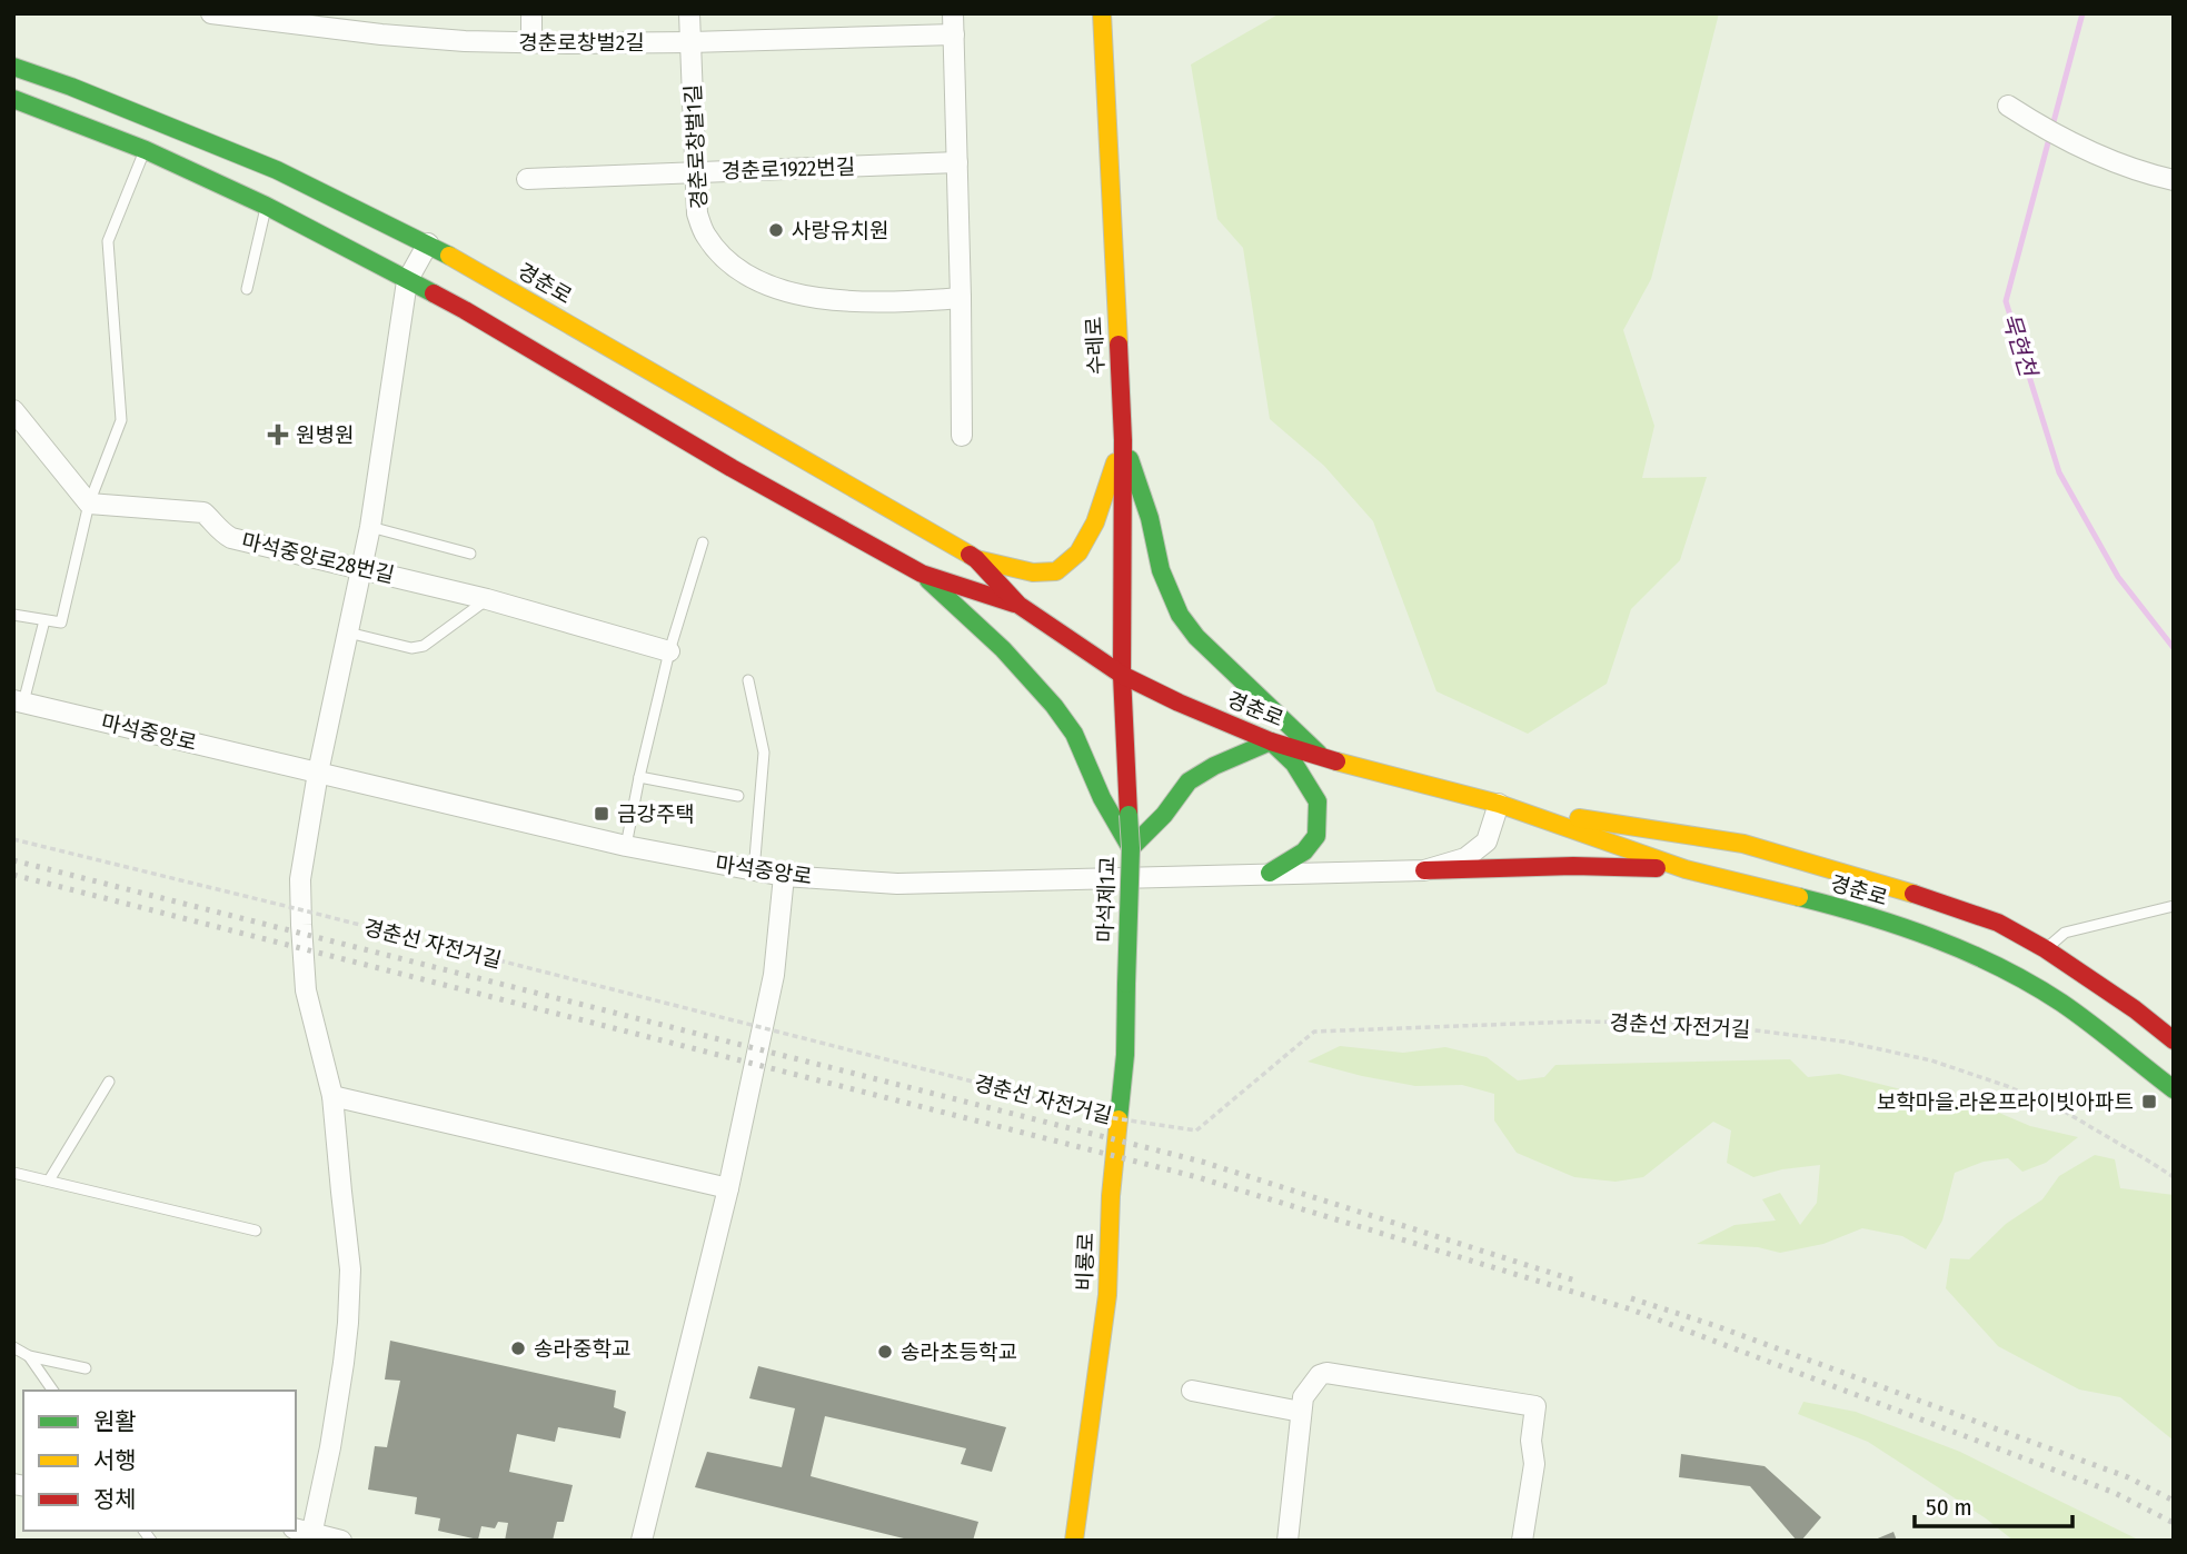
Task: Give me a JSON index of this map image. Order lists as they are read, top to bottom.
{
  "streets": {
    "street": [
      "경춘로창벌2길",
      "경춘로창벌1길",
      "경춘로1922번길",
      "경춘로",
      "수레로",
      "마석중앙로28번길",
      "마석중앙로",
      "마석제1교",
      "비룡로"
    ],
    "path": ["경춘선 자전거길"]
  },
  "crossings": [
    ["경춘로창벌2길", "경춘로창벌1길"],
    ["경춘로창벌1길", "경춘로1922번길"],
    ["경춘로", "수레로"],
    ["경춘로", "마석중앙로"],
    ["경춘로", "마석제1교"],
    ["수레로", "마석제1교"],
    ["마석제1교", "비룡로"]
  ],
  "water": ["묵현천"],
  "places": {
    "other": ["사랑유치원", "송라중학교", "송라초등학교"],
    "health": ["원병원"],
    "transit": ["금강주택", "보학마을.라온프라이빗아파트"]
  },
  "legend": ["원활", "서행", "정체"],
  "scale_bar": "50 m"
}
